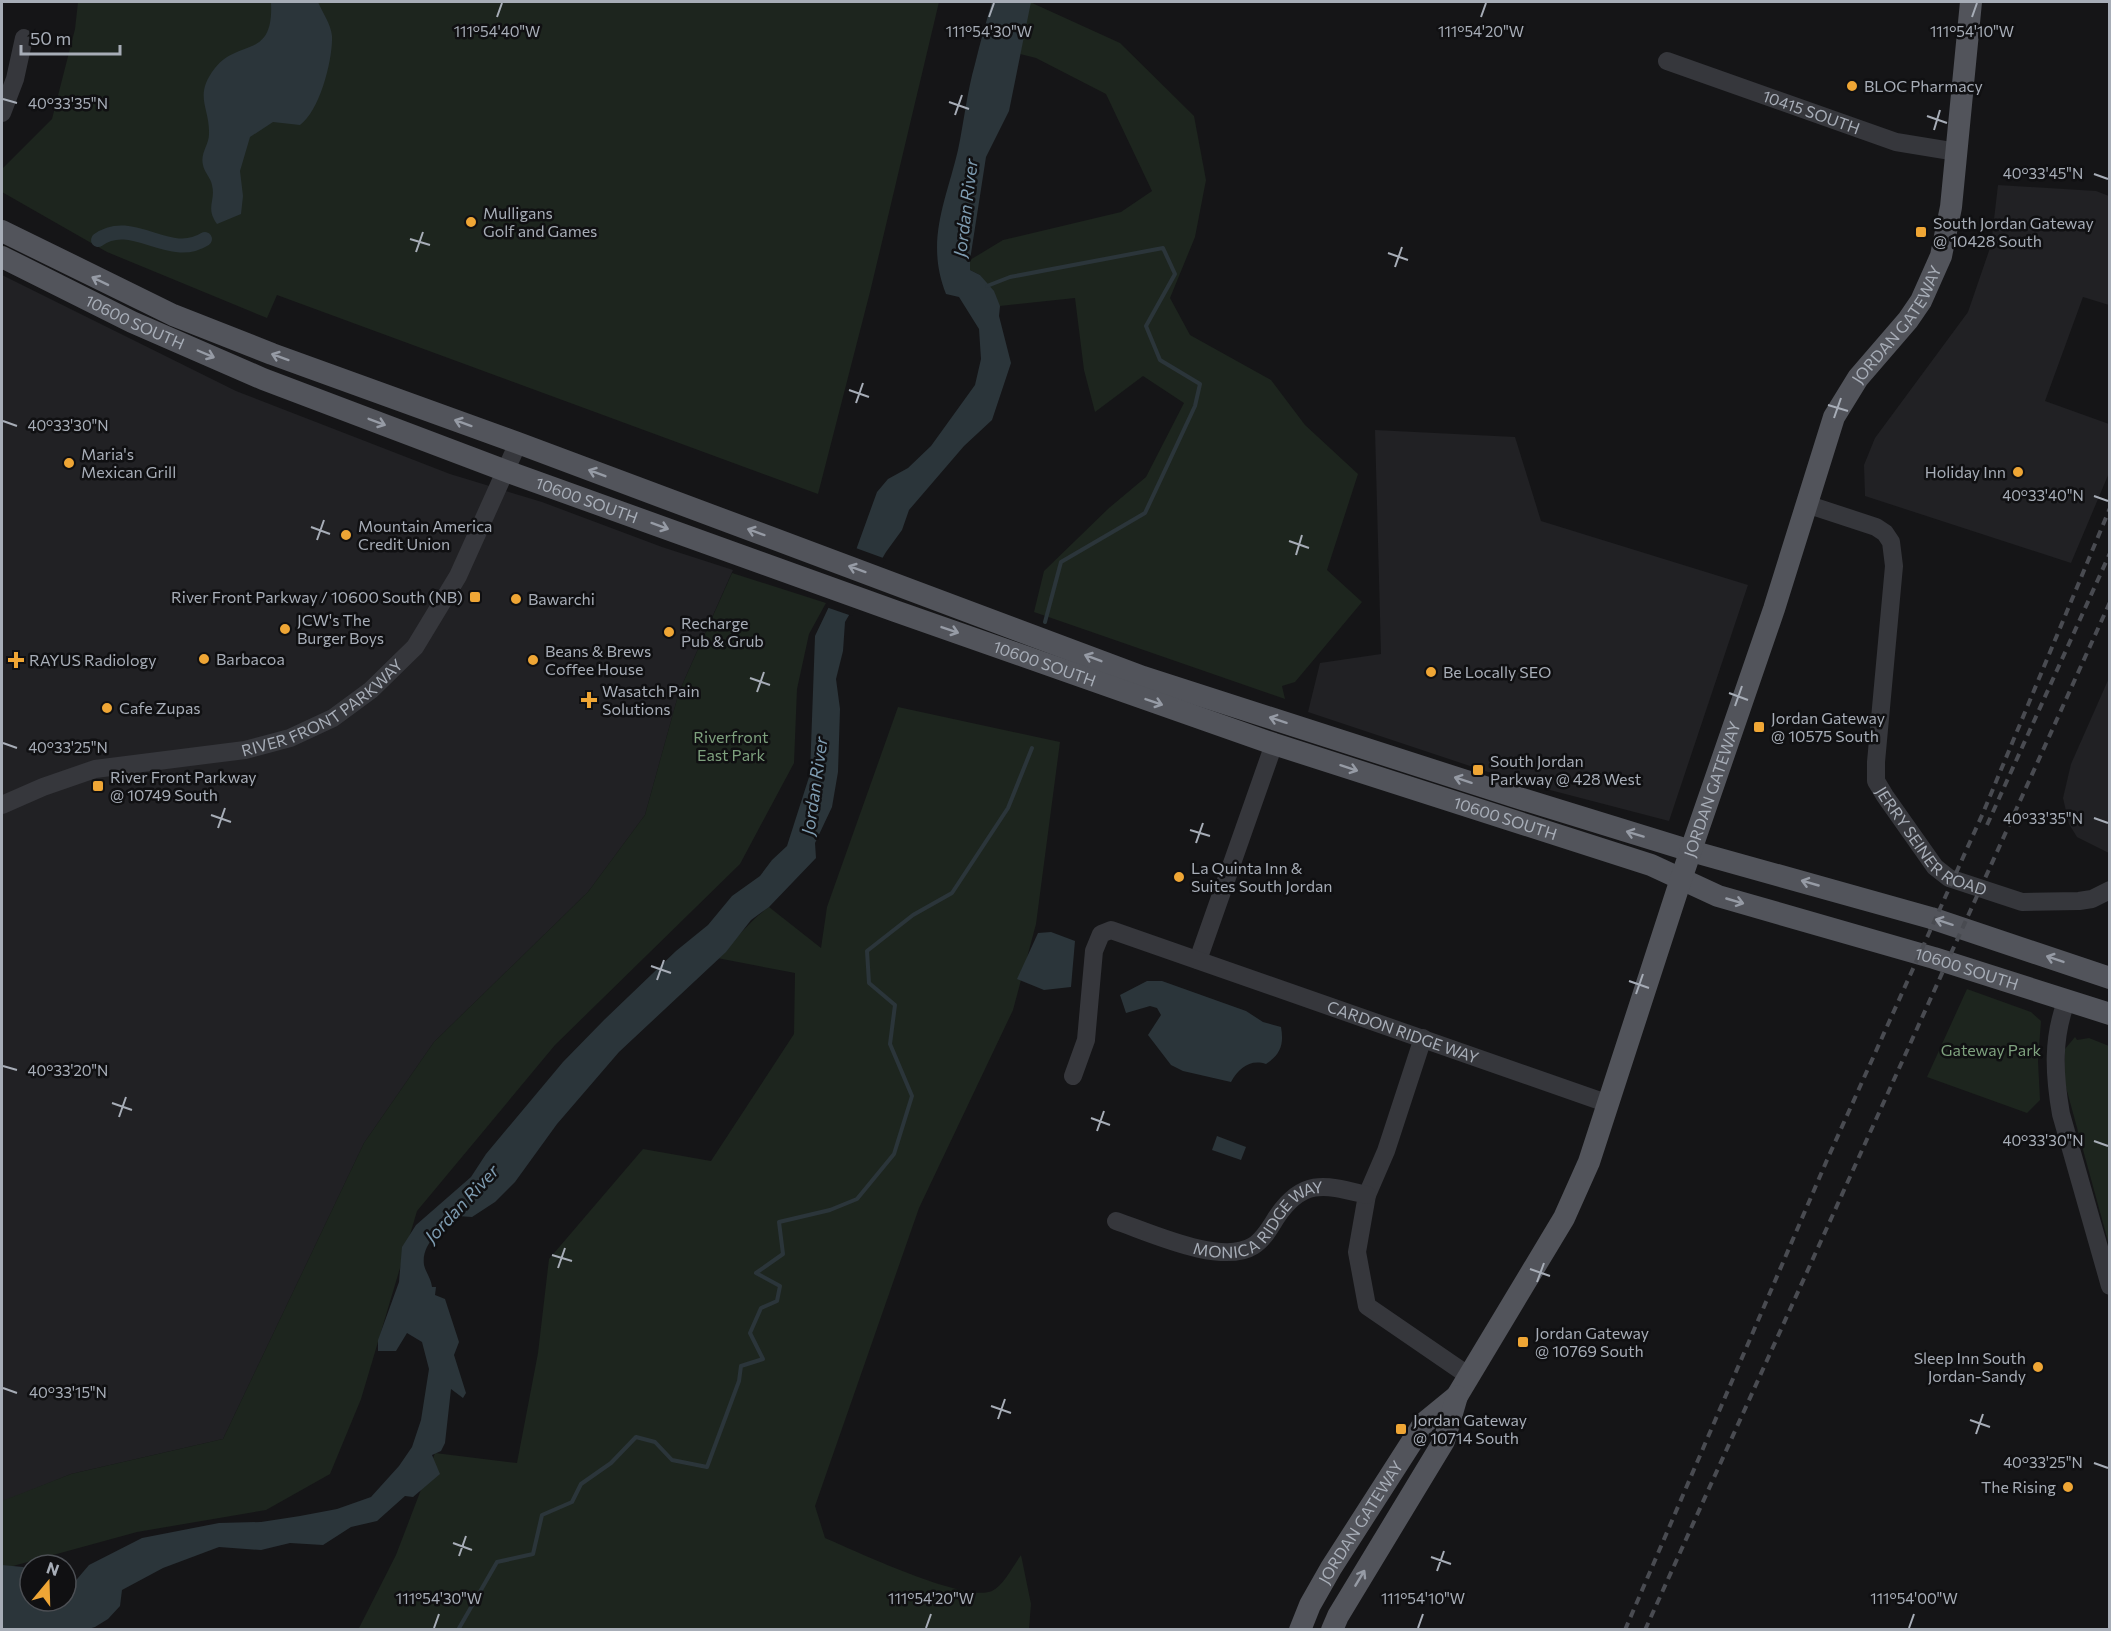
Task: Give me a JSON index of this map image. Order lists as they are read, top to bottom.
{
  "streets": {
    "main road": ["10600 SOUTH", "JORDAN GATEWAY"],
    "street": [
      "10415 SOUTH",
      "RIVER FRONT PARKWAY",
      "JERRY SEINER ROAD",
      "CARDON RIDGE WAY",
      "MONICA RIDGE WAY"
    ]
  },
  "crossings": [
    ["10415 SOUTH", "JORDAN GATEWAY"],
    ["10600 SOUTH", "JORDAN GATEWAY"],
    ["10600 SOUTH", "RIVER FRONT PARKWAY"],
    ["JORDAN GATEWAY", "JERRY SEINER ROAD"],
    ["JORDAN GATEWAY", "CARDON RIDGE WAY"]
  ],
  "water": ["Jordan River"],
  "parks": ["Riverfront East Park", "Gateway Park"],
  "places": {
    "other": [
      "BLOC Pharmacy",
      "Mulligans Golf and Games",
      "Maria's Mexican Grill",
      "Holiday Inn",
      "Mountain America Credit Union",
      "Bawarchi",
      "JCW's The Burger Boys",
      "Recharge Pub & Grub",
      "Barbacoa",
      "Beans & Brews Coffee House",
      "Be Locally SEO",
      "Cafe Zupas",
      "La Quinta Inn & Suites South Jordan",
      "Sleep Inn South Jordan-Sandy",
      "The Rising"
    ],
    "transit": [
      "South Jordan Gateway @ 10428 South",
      "River Front Parkway / 10600 South (NB)",
      "Jordan Gateway @ 10575 South",
      "South Jordan Parkway @ 428 West",
      "River Front Parkway @ 10749 South",
      "Jordan Gateway @ 10769 South",
      "Jordan Gateway @ 10714 South"
    ],
    "health": ["RAYUS Radiology", "Wasatch Pain Solutions"]
  },
  "scale_bar": "50 m",
  "north": "top",
  "coordinates": [
    "111°54'10\"W",
    "111°54'40\"W",
    "111°54'30\"W",
    "111°54'20\"W",
    "40°33'35\"N",
    "40°33'45\"N",
    "40°33'30\"N",
    "40°33'40\"N",
    "40°33'25\"N",
    "40°33'20\"N",
    "40°33'15\"N",
    "111°54'00\"W"
  ]
}
